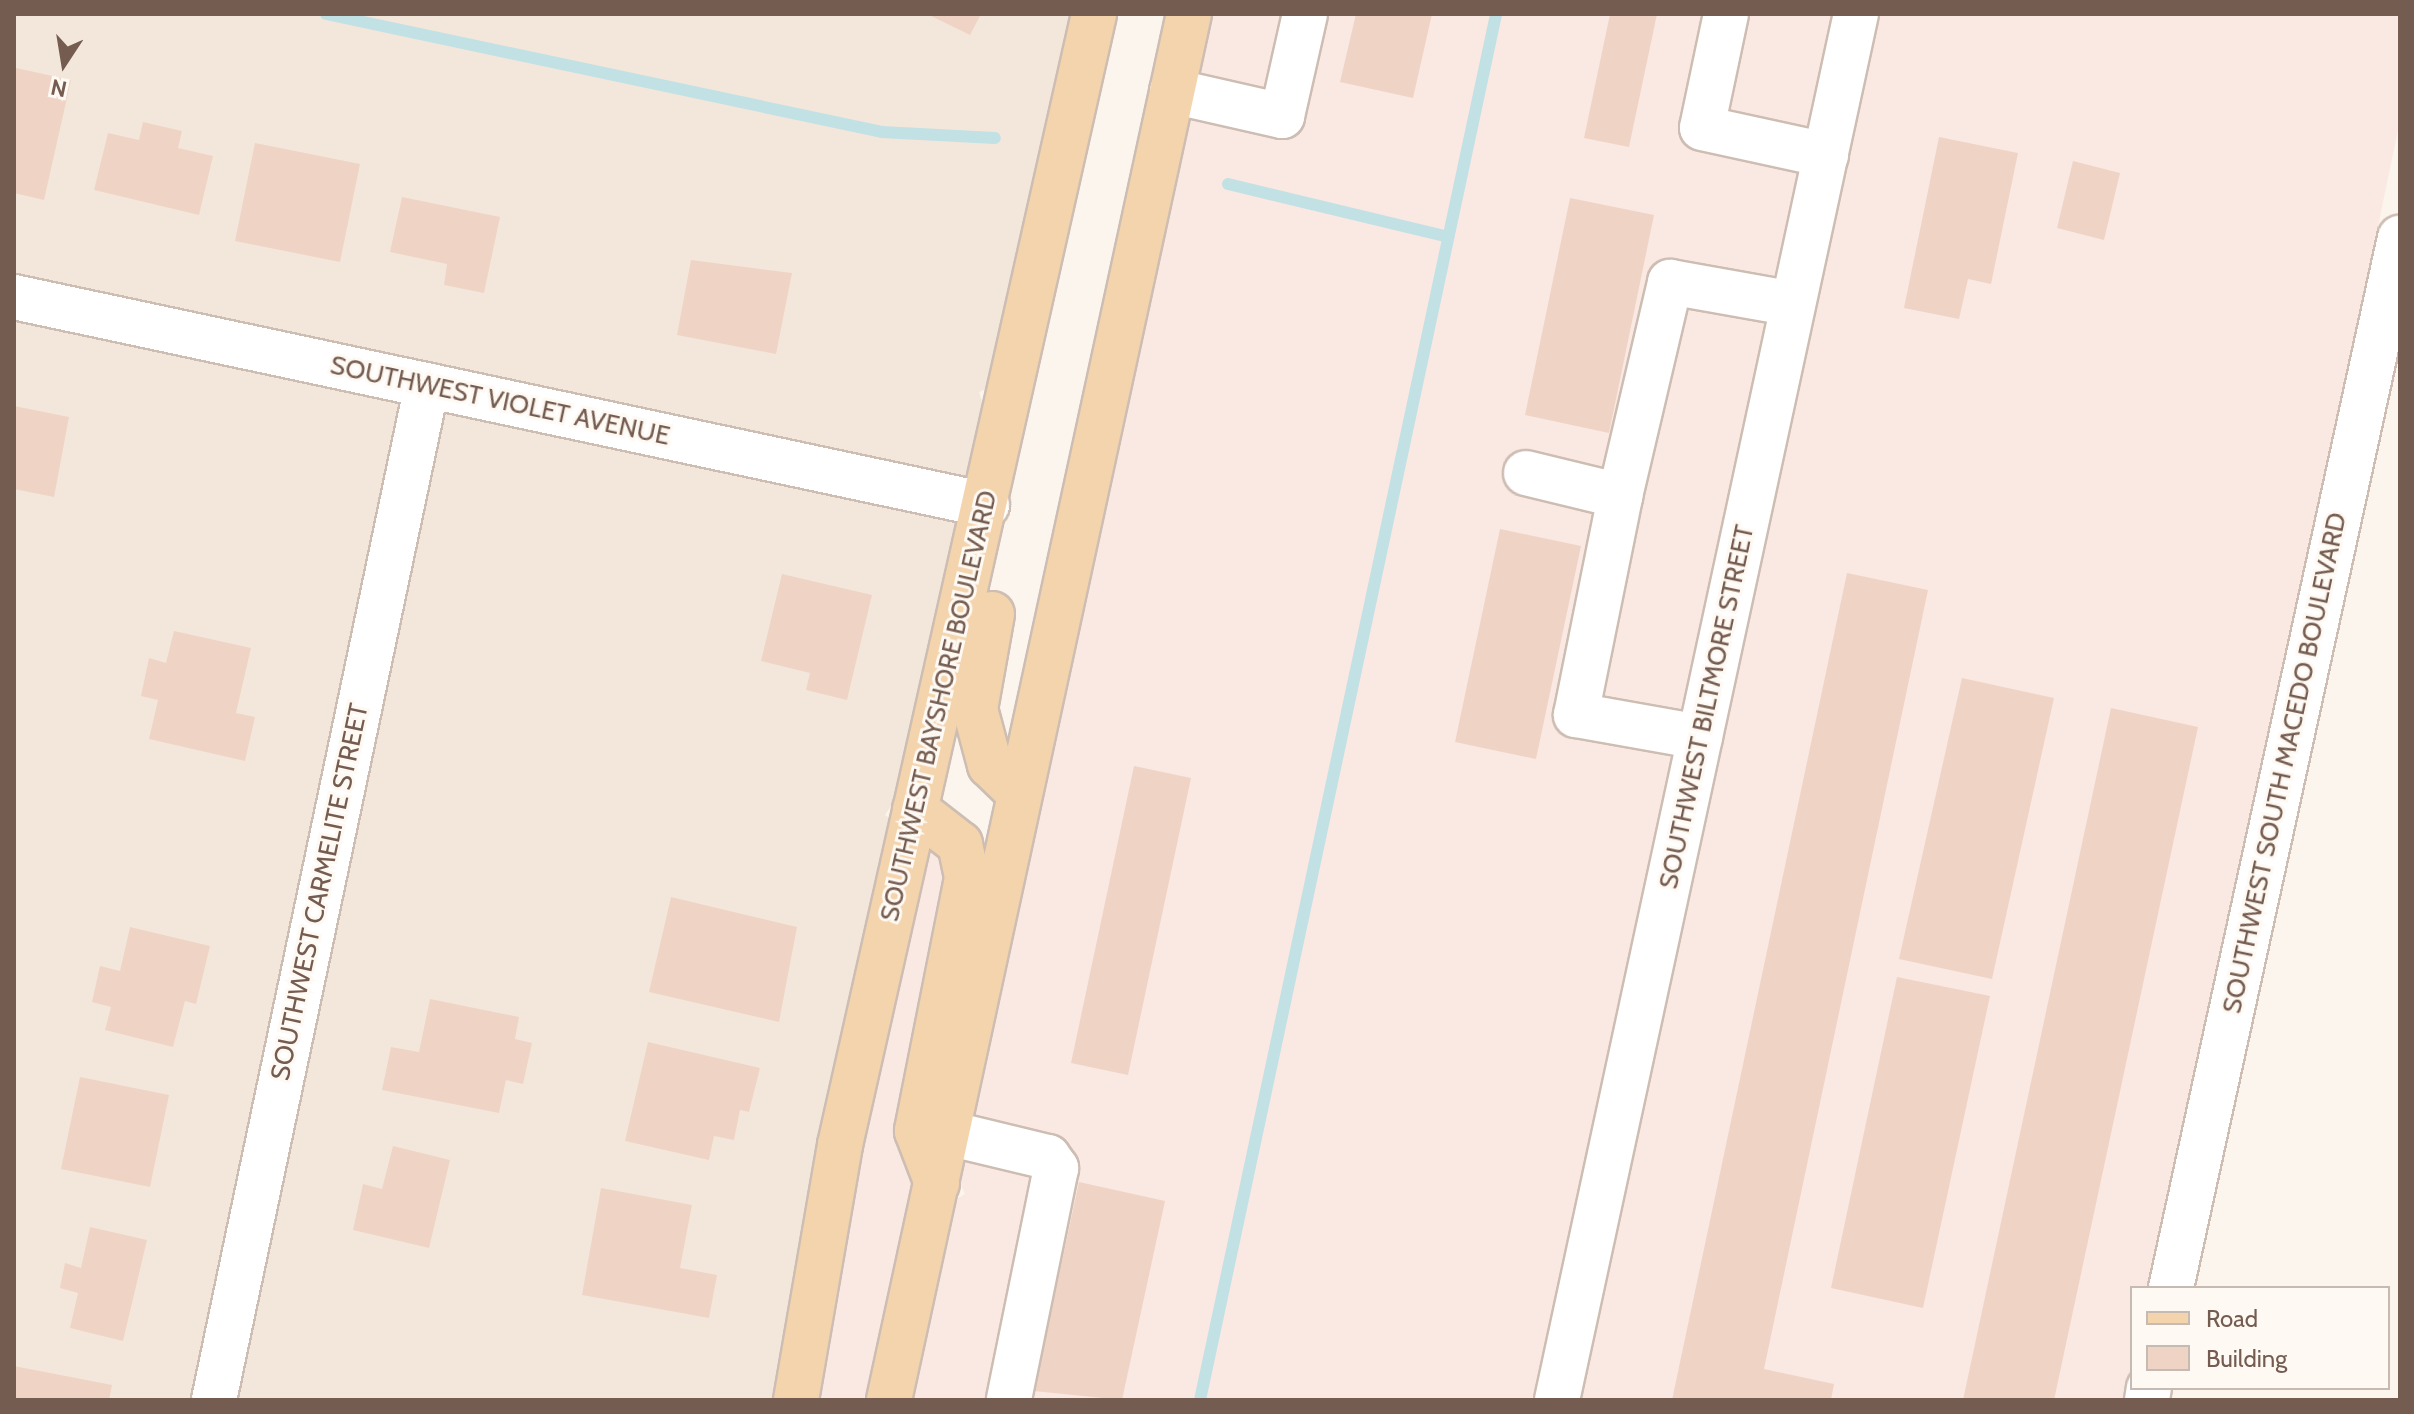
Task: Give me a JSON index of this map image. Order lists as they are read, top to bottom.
{
  "streets": {
    "main road": ["SOUTHWEST BAYSHORE BOULEVARD"],
    "street": [
      "SOUTHWEST VIOLET AVENUE",
      "SOUTHWEST BILTMORE STREET",
      "SOUTHWEST SOUTH MACEDO BOULEVARD",
      "SOUTHWEST CARMELITE STREET"
    ]
  },
  "crossings": [
    ["SOUTHWEST VIOLET AVENUE", "SOUTHWEST BAYSHORE BOULEVARD"],
    ["SOUTHWEST VIOLET AVENUE", "SOUTHWEST CARMELITE STREET"]
  ],
  "legend": ["Road", "Building"],
  "north": "bottom"
}
